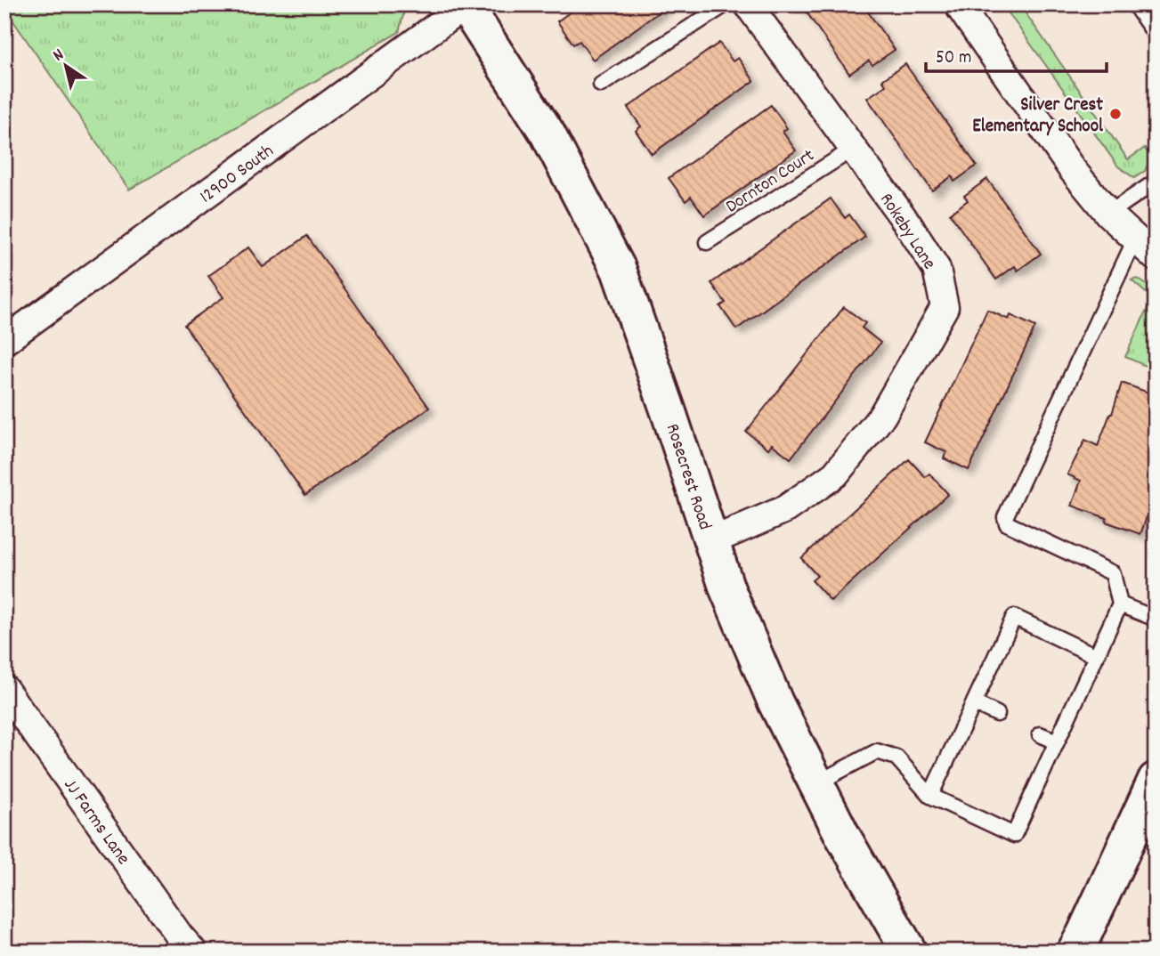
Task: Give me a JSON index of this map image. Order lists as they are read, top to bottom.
{
  "streets": {
    "main road": ["Rosecrest Road"],
    "street": ["12900 South", "Rokeby Lane", "JJ Farms Lane"],
    "lane": ["Dornton Court"]
  },
  "crossings": [
    ["12900 South", "Rosecrest Road"],
    ["Dornton Court", "Rokeby Lane"],
    ["Rokeby Lane", "Rosecrest Road"]
  ],
  "places": ["Silver Crest Elementary School"],
  "scale_bar": "50 m",
  "north": "top left"
}
